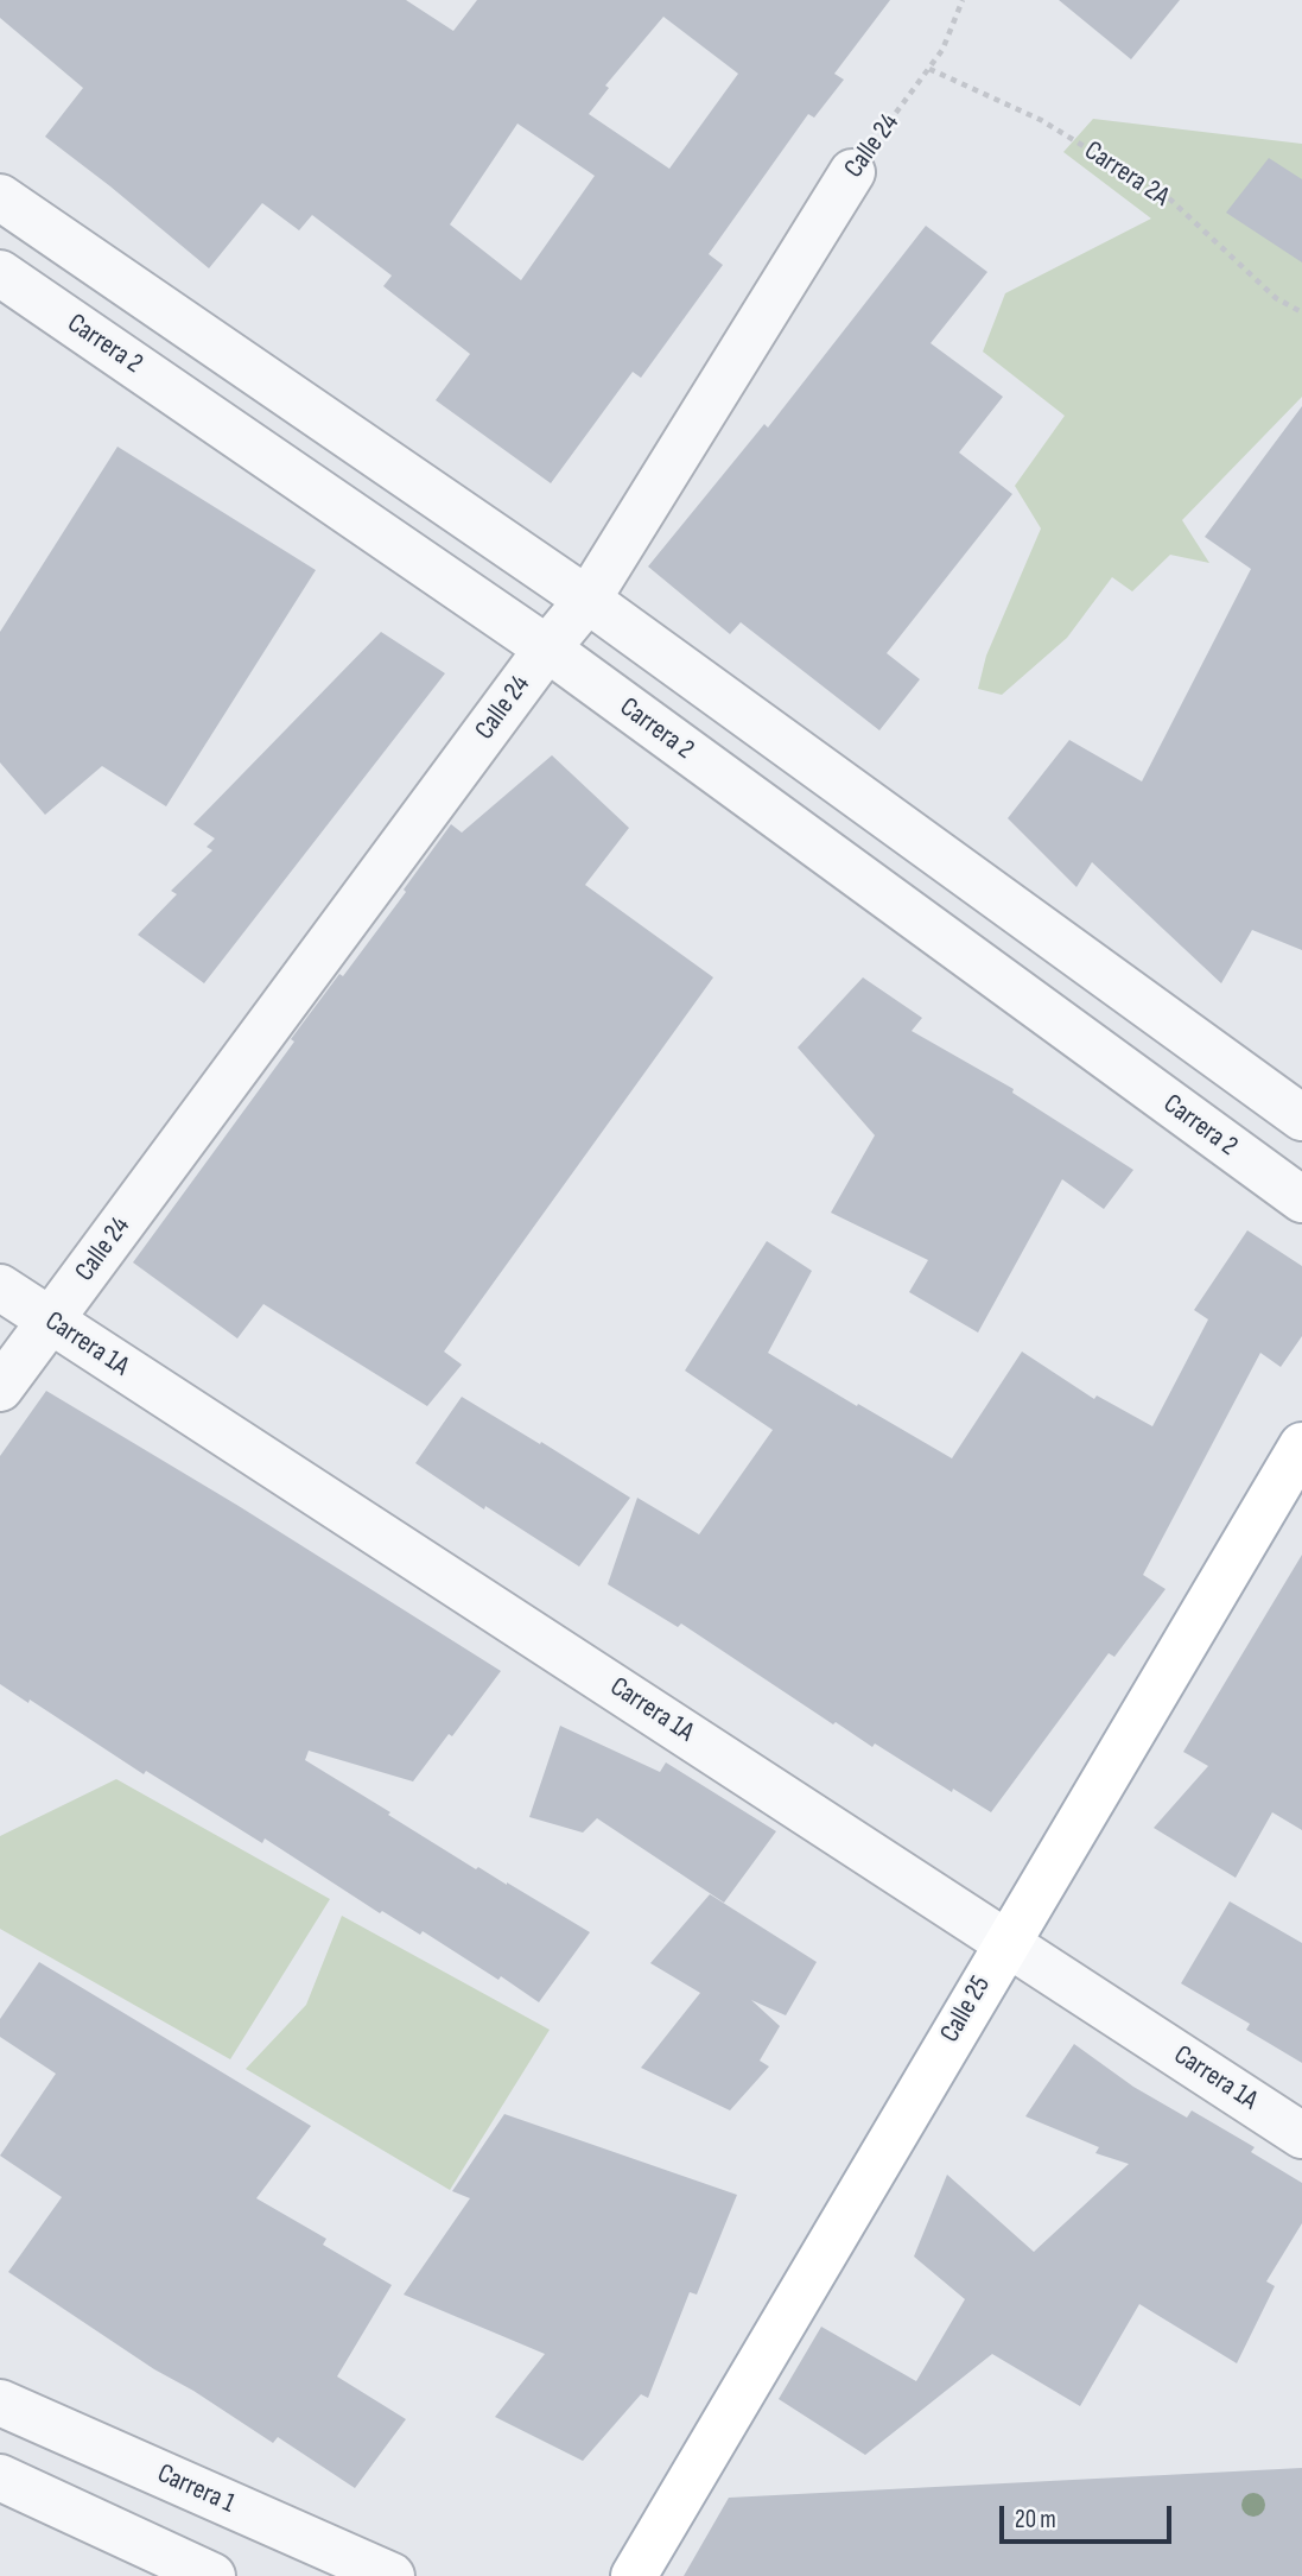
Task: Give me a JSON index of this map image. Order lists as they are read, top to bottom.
{
  "streets": {
    "main road": ["Calle 25"],
    "street": [
      "Calle 24",
      "Carrera 2",
      "Carrera 1A",
      "Carrera 1"
    ],
    "path": ["Carrera 2A"]
  },
  "crossings": [
    ["Calle 24", "Carrera 2A"],
    ["Calle 24", "Carrera 2"],
    ["Calle 24", "Carrera 1A"],
    ["Carrera 1A", "Calle 25"]
  ],
  "scale_bar": "20 m"
}
